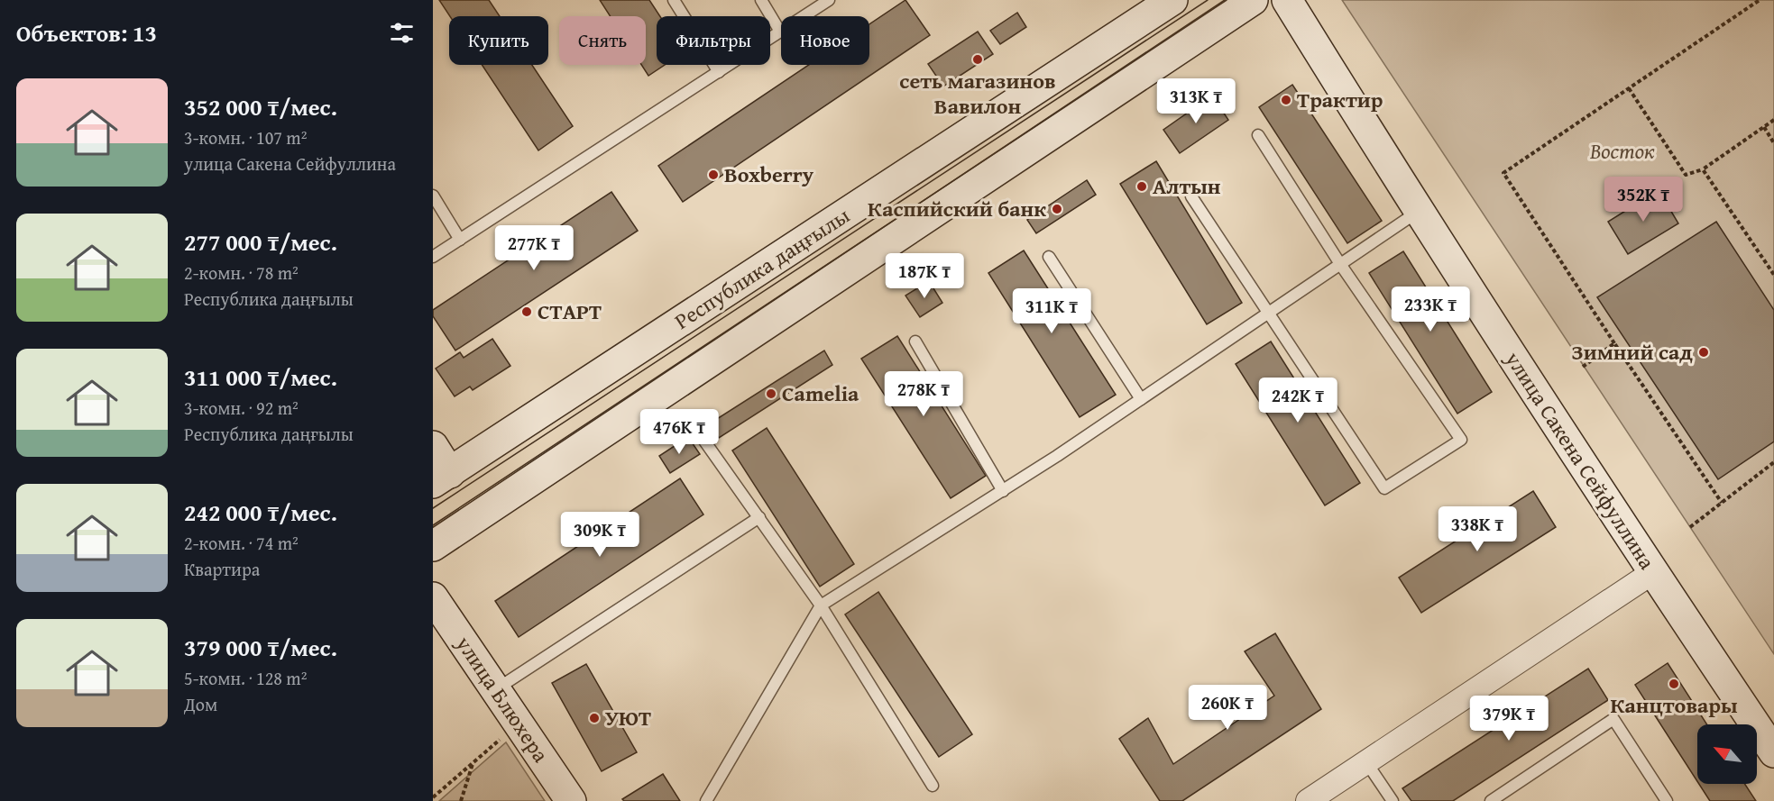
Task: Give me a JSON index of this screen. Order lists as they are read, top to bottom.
{
  "streets": {
    "main road": ["Республика даңғылы", "улица Сакена Сейфуллина", "улица Блюхера"]
  },
  "parks": ["Восток"],
  "places": [
    "сеть магазинов Вавилон",
    "Трактир",
    "Boxberry",
    "Алтын",
    "Каспийский банк",
    "СТАРТ",
    "Зимний сад",
    "Camelia",
    "Канцтовары",
    "УЮТ"
  ],
  "north": "top left",
  "page": {
    "heading": "Объектов: 13",
    "chip": [
      "Купить",
      "Снять",
      "Фильтры",
      "Новое"
    ],
    "list": [
      {
        "name": "352 000 ₸/мес.",
        "note": "3-комн. · 107 m² · улица Сакена Сейфуллина"
      },
      {
        "name": "277 000 ₸/мес.",
        "note": "2-комн. · 78 m² · Республика даңғылы"
      },
      {
        "name": "311 000 ₸/мес.",
        "note": "3-комн. · 92 m² · Республика даңғылы"
      },
      {
        "name": "242 000 ₸/мес.",
        "note": "2-комн. · 74 m² · Квартира"
      },
      {
        "name": "379 000 ₸/мес.",
        "note": "5-комн. · 128 m² · Дом"
      }
    ],
    "price": [
      "313K ₸",
      "352K ₸",
      "277K ₸",
      "187K ₸",
      "233K ₸",
      "311K ₸",
      "278K ₸",
      "242K ₸",
      "476K ₸",
      "338K ₸",
      "309K ₸",
      "260K ₸",
      "379K ₸"
    ]
  }
}
